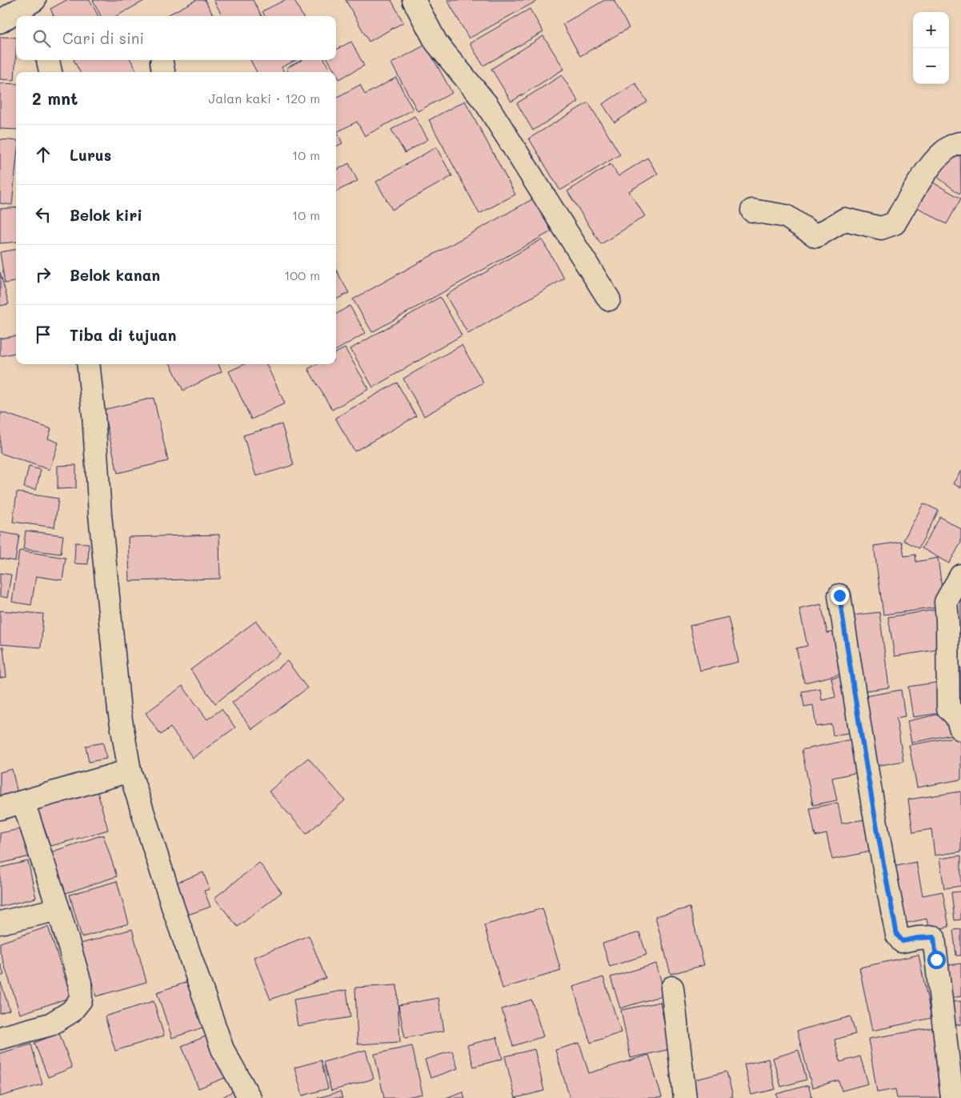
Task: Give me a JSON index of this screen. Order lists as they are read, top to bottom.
{
  "page": {
    "map_buttons": ["+", "−"],
    "search": "Cari di sini",
    "heading": ["2 mnt", "Jalan kaki · 120 m"],
    "list": [
      ["Lurus", "10 m"],
      ["Belok kiri", "10 m"],
      ["Belok kanan", "100 m"],
      "Tiba di tujuan"
    ]
  }
}
